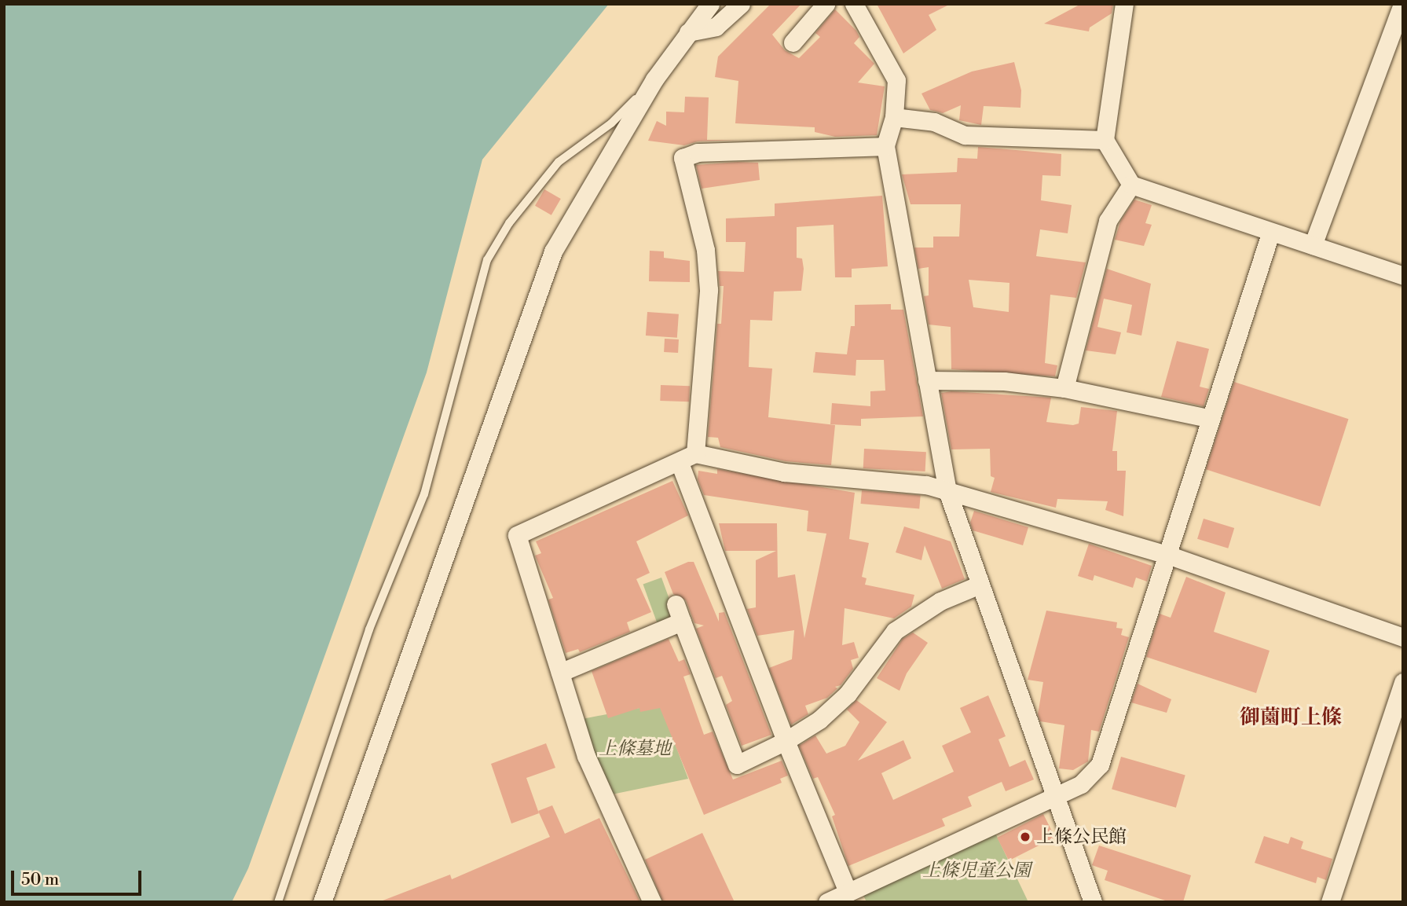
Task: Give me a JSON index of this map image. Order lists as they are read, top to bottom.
{
  "districts": ["御薗町上條"],
  "parks": ["上條墓地", "上條児童公園"],
  "places": ["上條公民館"],
  "scale_bar": "50 m"
}
